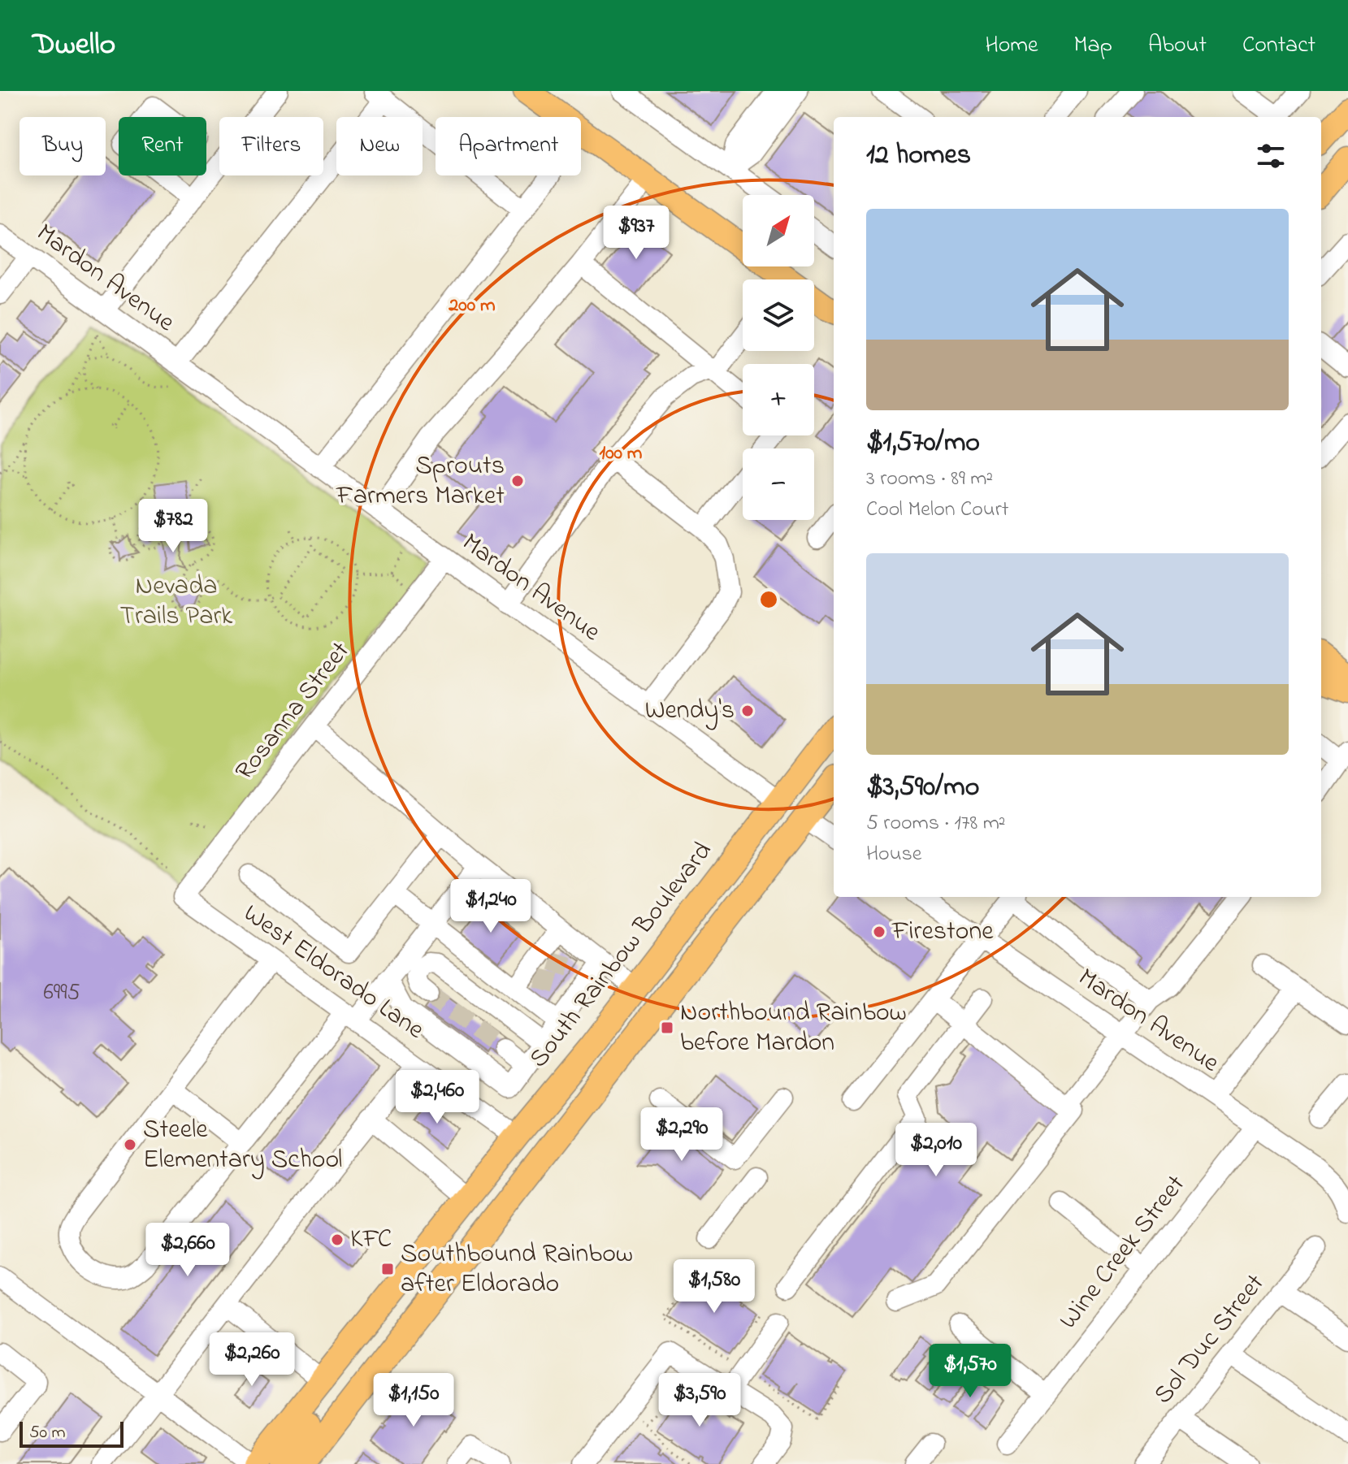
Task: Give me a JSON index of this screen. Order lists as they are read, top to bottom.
{
  "streets": {
    "main road": ["South Rainbow Boulevard"],
    "street": [
      "Mardon Avenue",
      "Rosanna Street",
      "West Eldorado Lane",
      "Wine Creek Street",
      "Sol Duc Street"
    ]
  },
  "crossings": [
    ["Mardon Avenue", "Rosanna Street"],
    ["Mardon Avenue", "South Rainbow Boulevard"],
    ["Mardon Avenue", "Wine Creek Street"],
    ["Rosanna Street", "West Eldorado Lane"],
    ["South Rainbow Boulevard", "West Eldorado Lane"]
  ],
  "parks": ["Nevada Trails Park"],
  "places": {
    "other": [
      "Sprouts Farmers Market",
      "Wendy's",
      "Firestone",
      "Steele Elementary School",
      "KFC"
    ],
    "transit": ["Northbound Rainbow before Mardon", "Southbound Rainbow after Eldorado"]
  },
  "house_numbers": ["6995"],
  "scale_bar": "50 m",
  "north": "top right",
  "page": {
    "header": "Dwello",
    "nav": [
      "Home",
      "Map",
      "About",
      "Contact"
    ],
    "chip": [
      "Buy",
      "Rent",
      "Filters",
      "New",
      "Apartment"
    ],
    "heading": "12 homes",
    "map_buttons": ["+", "−"],
    "list": [
      {
        "name": "$1,570/mo",
        "note": "3 rooms · 89 m² · Cool Melon Court"
      },
      {
        "name": "$3,590/mo",
        "note": "5 rooms · 178 m² · House"
      }
    ],
    "price": [
      "$937",
      "$782",
      "$1,240",
      "$2,460",
      "$2,290",
      "$2,010",
      "$2,660",
      "$1,580",
      "$2,260",
      "$1,570",
      "$1,150",
      "$3,590"
    ],
    "scale": "50 m"
  },
  "rings": ["200 m", "100 m"]
}
